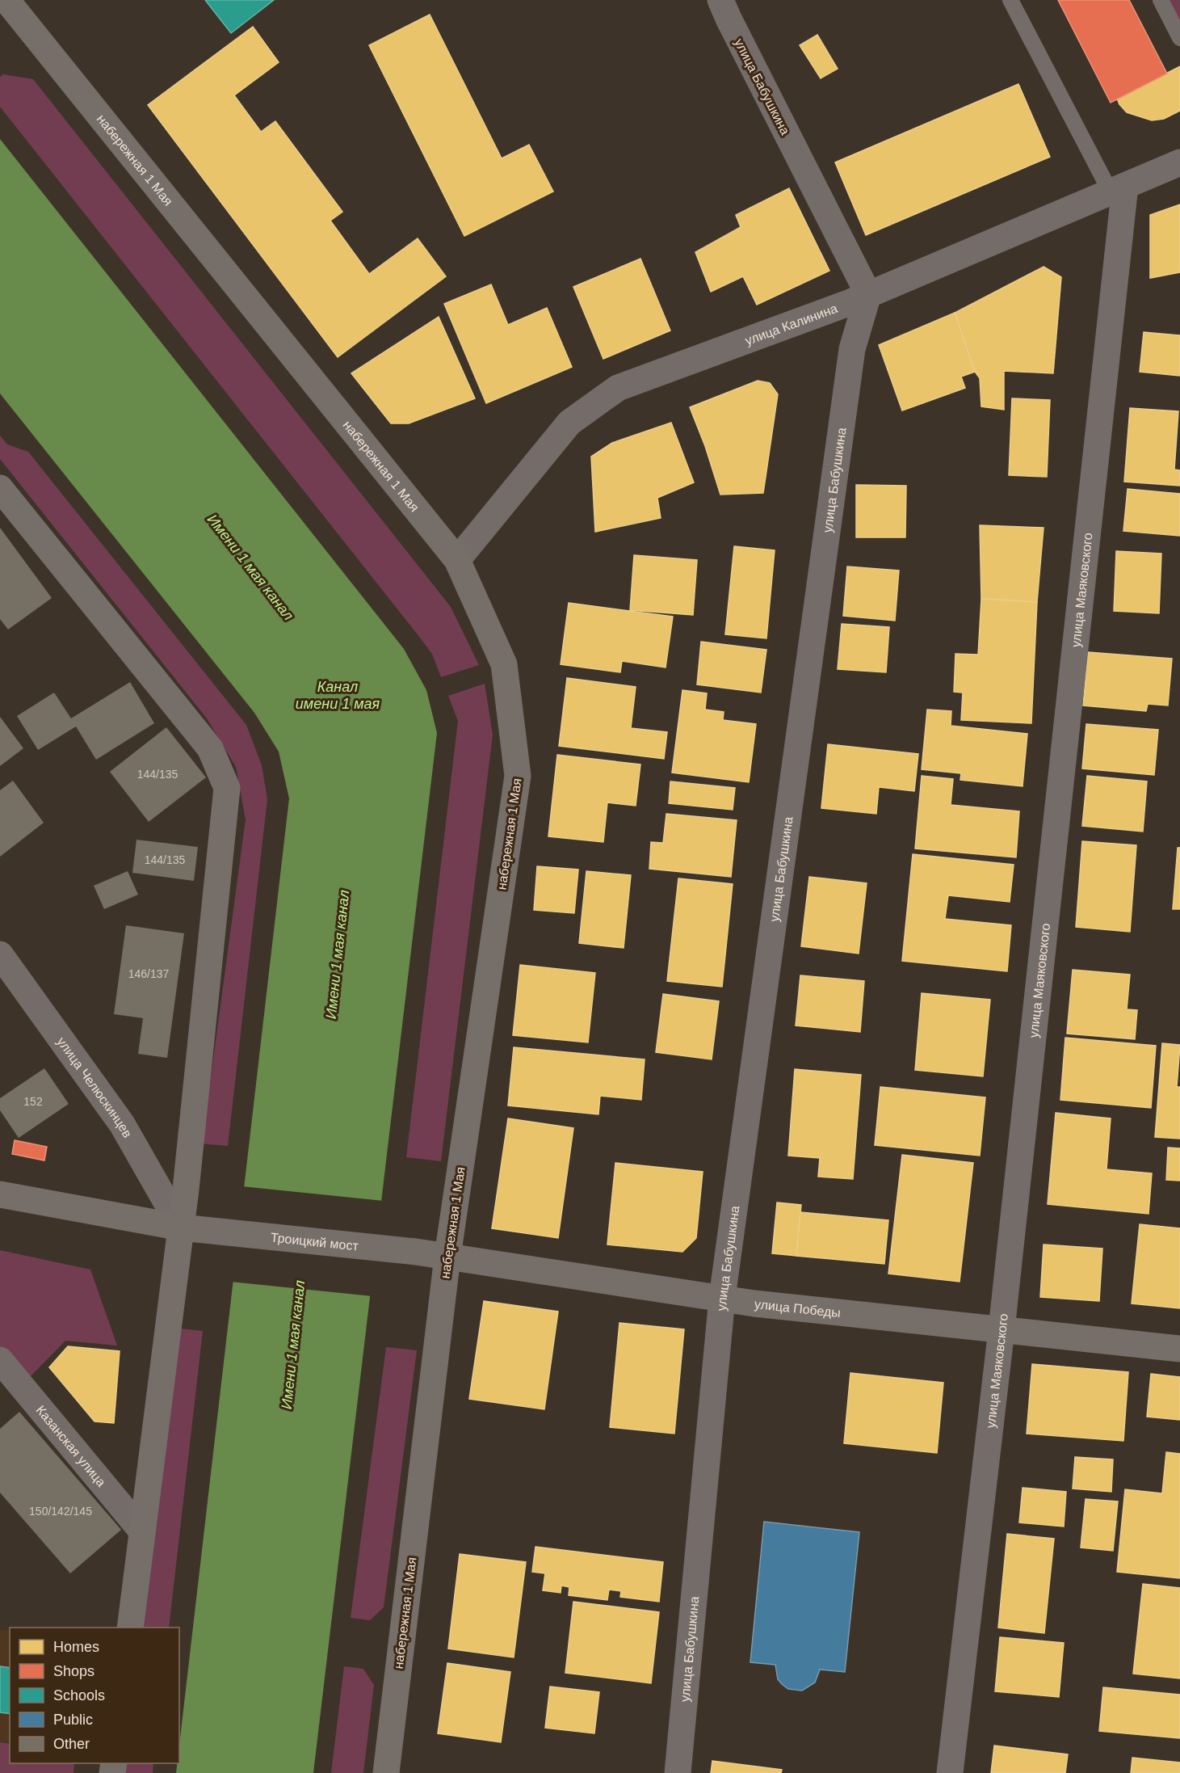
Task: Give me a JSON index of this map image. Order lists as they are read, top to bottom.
{
  "streets": {
    "main road": ["набережная 1 Мая", "Троицкий мост", "улица Победы"],
    "street": [
      "улица Бабушкина",
      "улица Калинина",
      "улица Маяковского",
      "улица Челюскинцев",
      "Казанская улица"
    ]
  },
  "crossings": [
    ["улица Бабушкина", "улица Калинина"],
    ["улица Бабушкина", "улица Победы"],
    ["набережная 1 Мая", "улица Калинина"],
    ["набережная 1 Мая", "улица Победы"],
    ["улица Калинина", "улица Маяковского"],
    ["улица Маяковского", "улица Победы"],
    ["улица Челюскинцев", "Троицкий мост"],
    ["Троицкий мост", "улица Победы"]
  ],
  "water": ["Имени 1 мая канал", "Канал имени 1 мая"],
  "house_numbers": [
    "144/135",
    "144/135",
    "146/137",
    "152",
    "150/142/145"
  ],
  "legend": [
    "Homes",
    "Shops",
    "Schools",
    "Public",
    "Other"
  ]
}
